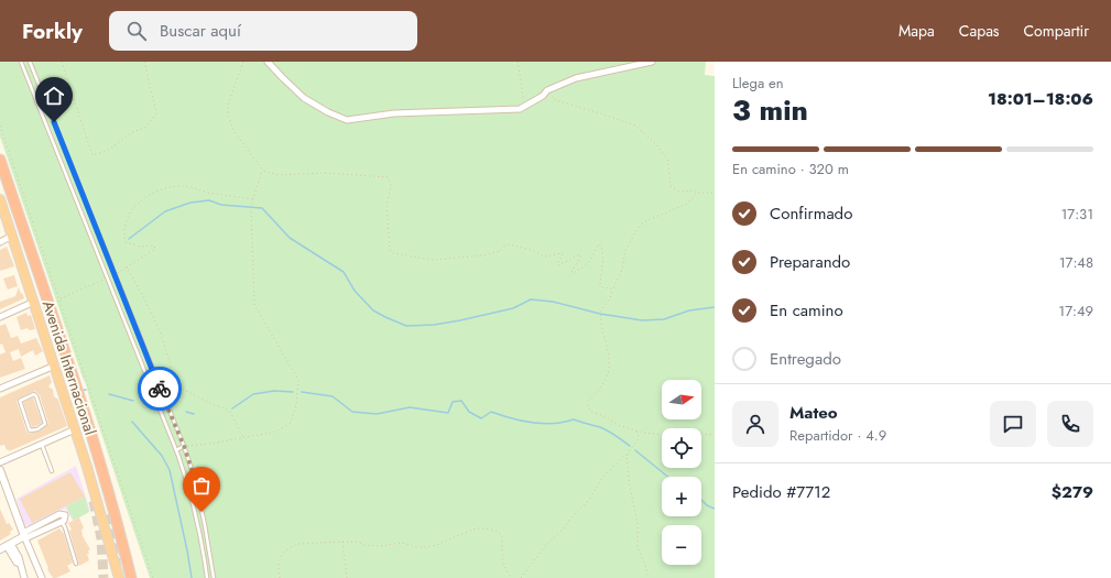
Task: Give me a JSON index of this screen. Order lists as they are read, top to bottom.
{
  "streets": {
    "highway": ["Avenida Internacional"]
  },
  "north": "right",
  "page": {
    "header": "Forkly",
    "search": "Buscar aquí",
    "nav": ["Mapa", "Capas", "Compartir"],
    "heading": ["3 min", "Llega en", "18:01–18:06"],
    "panel": [
      "Mateo",
      "Repartidor · 4.9",
      "Pedido #7712",
      "$279"
    ],
    "bar": "En camino · 320 m",
    "list": [
      ["Confirmado", "17:31"],
      ["Preparando", "17:48"],
      ["En camino", "17:49"],
      "Entregado"
    ],
    "map_buttons": ["+", "−"]
  }
}
